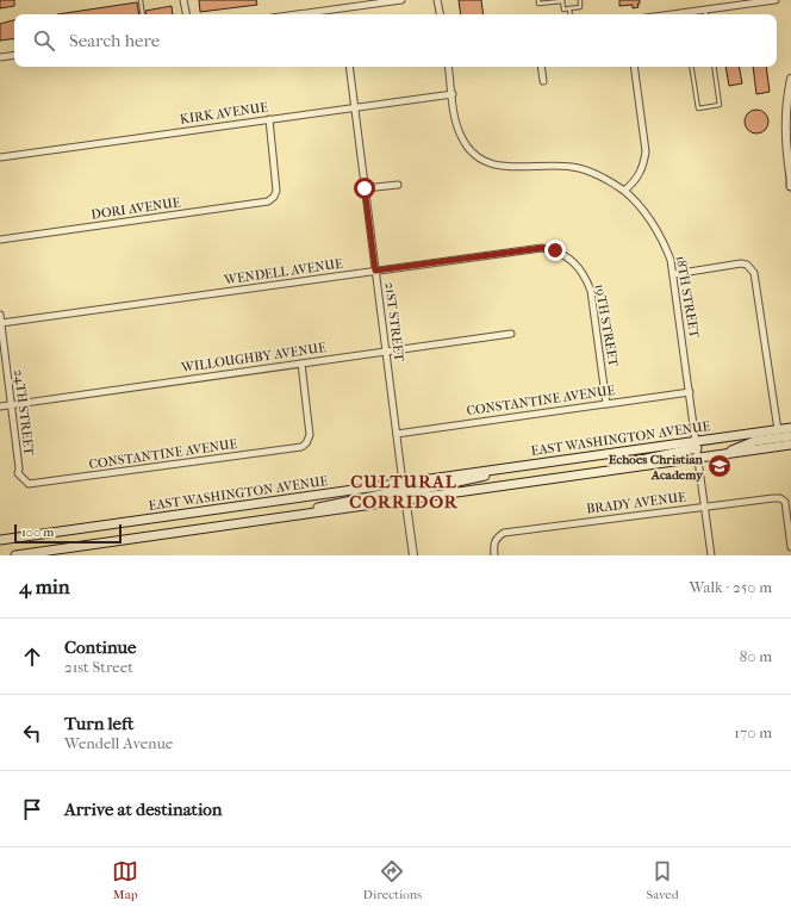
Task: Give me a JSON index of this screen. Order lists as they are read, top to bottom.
{
  "streets": {
    "main road": ["EAST WASHINGTON AVENUE"],
    "street": [
      "KIRK AVENUE",
      "DORI AVENUE",
      "WENDELL AVENUE",
      "18TH STREET",
      "21ST STREET",
      "19TH STREET",
      "WILLOUGHBY AVENUE",
      "CONSTANTINE AVENUE",
      "24TH STREET",
      "BRADY AVENUE"
    ]
  },
  "crossings": [
    ["KIRK AVENUE", "DORI AVENUE"],
    ["KIRK AVENUE", "18TH STREET"],
    ["KIRK AVENUE", "21ST STREET"],
    ["WENDELL AVENUE", "21ST STREET"],
    ["WENDELL AVENUE", "19TH STREET"],
    ["WENDELL AVENUE", "24TH STREET"],
    ["18TH STREET", "CONSTANTINE AVENUE"],
    ["18TH STREET", "EAST WASHINGTON AVENUE"],
    ["18TH STREET", "BRADY AVENUE"],
    ["21ST STREET", "WILLOUGHBY AVENUE"],
    ["21ST STREET", "CONSTANTINE AVENUE"],
    ["21ST STREET", "EAST WASHINGTON AVENUE"],
    ["19TH STREET", "CONSTANTINE AVENUE"],
    ["WILLOUGHBY AVENUE", "CONSTANTINE AVENUE"],
    ["WILLOUGHBY AVENUE", "24TH STREET"],
    ["CONSTANTINE AVENUE", "24TH STREET"]
  ],
  "districts": ["CULTURAL CORRIDOR"],
  "places": {
    "school or university": ["Echoes Christian Academy"]
  },
  "scale_bar": "100 m",
  "page": {
    "search": "Search here",
    "scale": "100 m",
    "heading": ["4 min", "Walk · 250 m"],
    "list": [
      ["Continue", "21st Street", "80 m"],
      ["Turn left", "Wendell Avenue", "170 m"],
      "Arrive at destination"
    ],
    "nav": ["Map", "Directions", "Saved"]
  }
}
